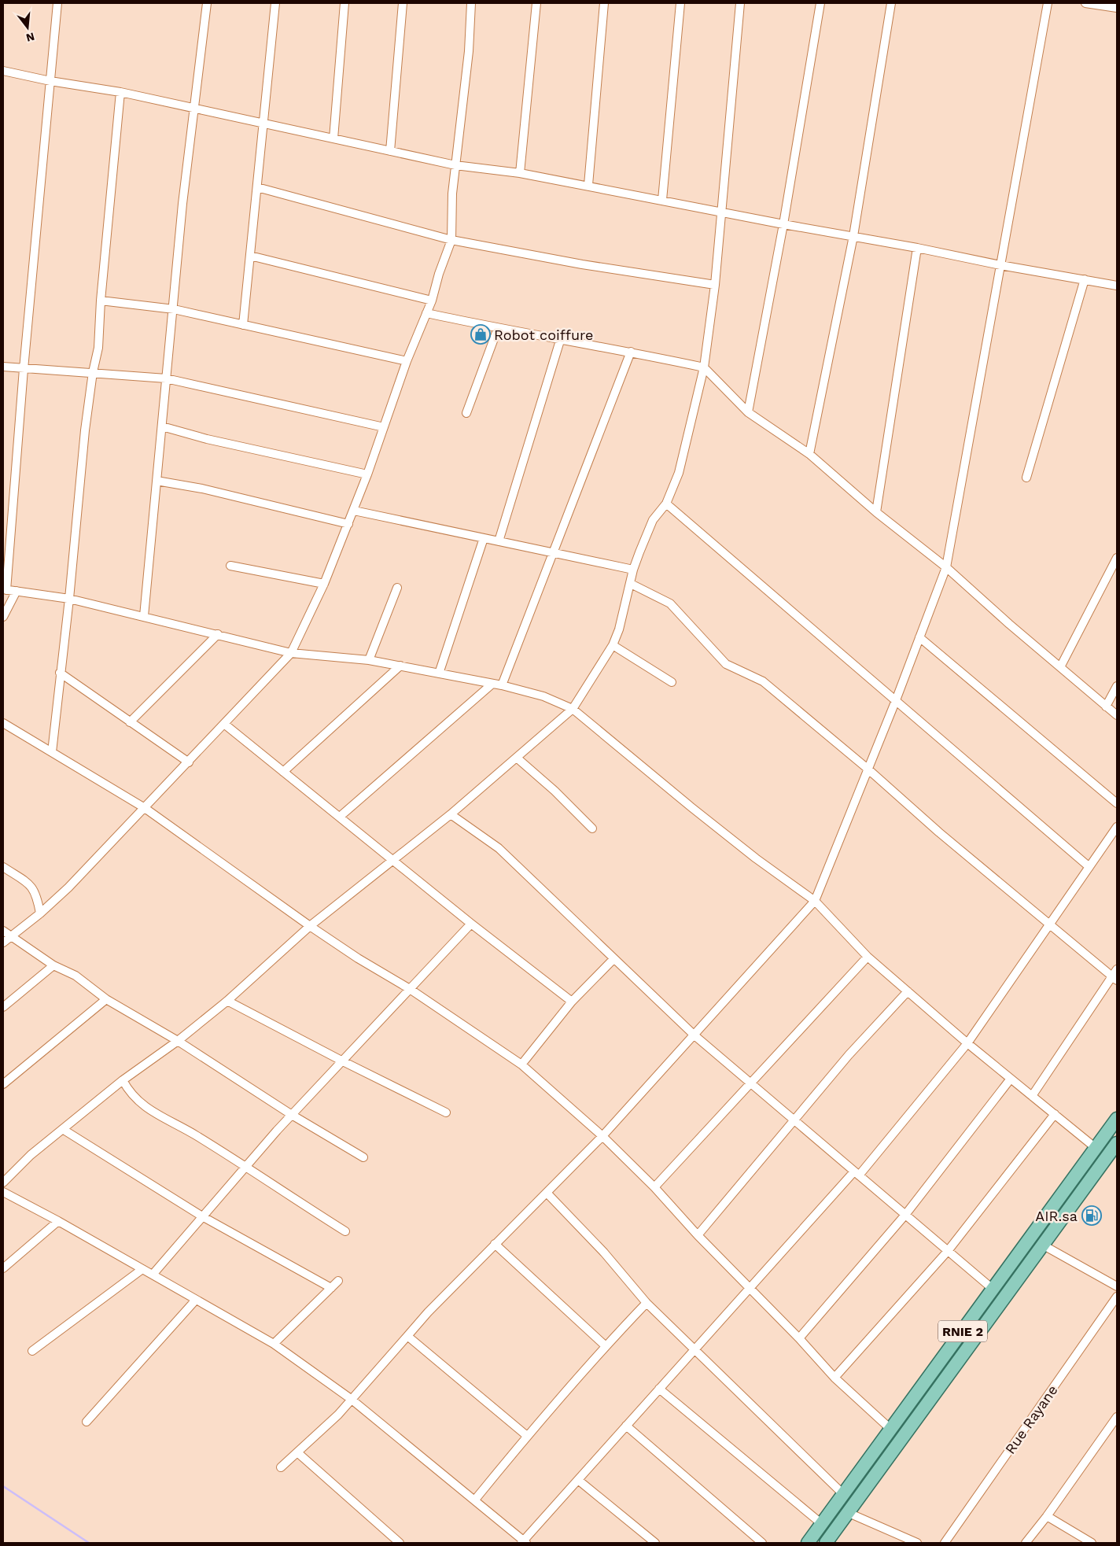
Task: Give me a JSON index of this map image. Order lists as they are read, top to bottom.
{
  "streets": {
    "main road": ["RNIE 2"],
    "street": ["Rue Rayane"]
  },
  "places": {
    "shop": ["Robot coiffure"],
    "fuel station": ["AIR.sa"]
  },
  "north": "bottom"
}
